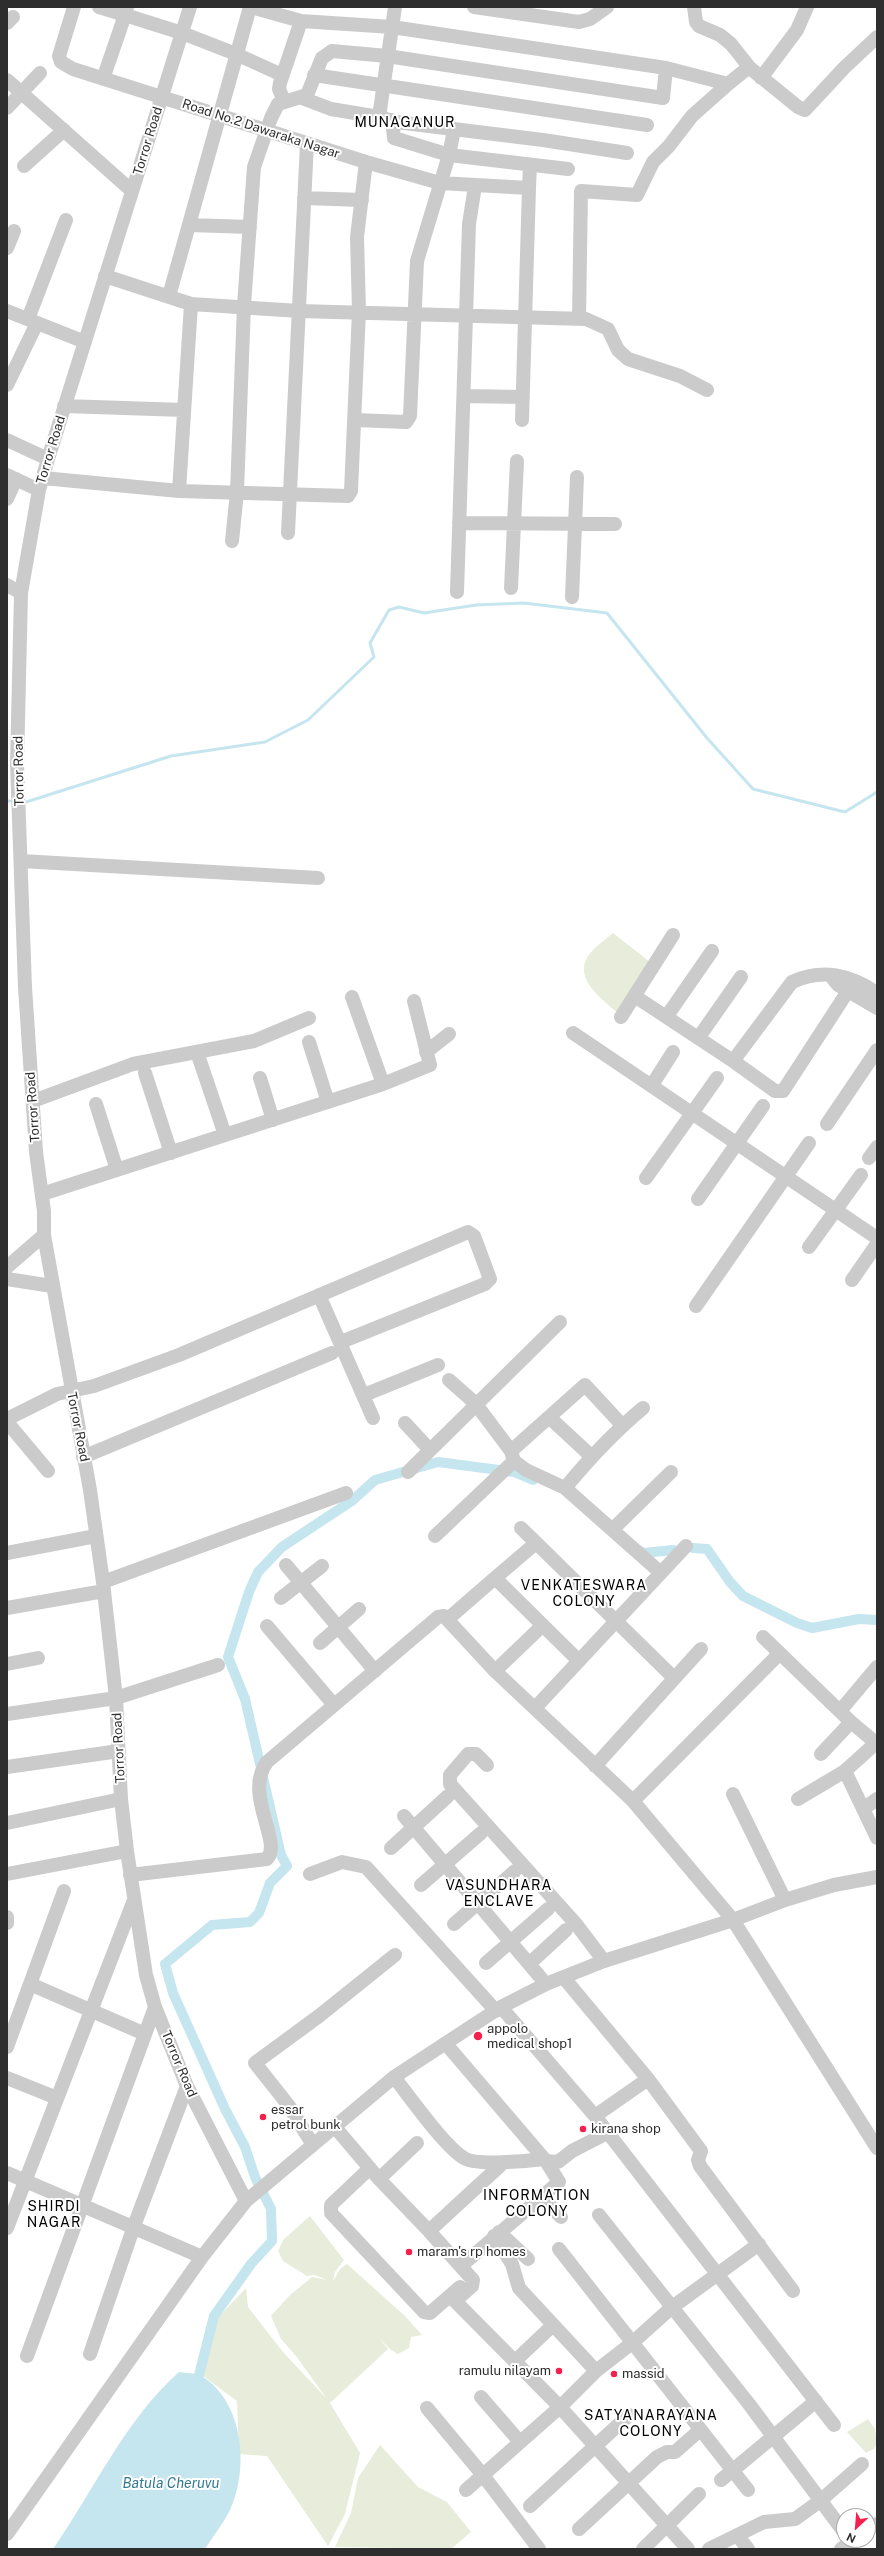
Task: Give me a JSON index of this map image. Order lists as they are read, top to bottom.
{
  "streets": {
    "street": ["Road No.2 Dawaraka Nagar", "Torror Road"]
  },
  "crossings": [
    ["Road No.2 Dawaraka Nagar", "Torror Road"]
  ],
  "districts": [
    "MUNAGANUR",
    "VENKATESWARA COLONY",
    "VASUNDHARA ENCLAVE",
    "INFORMATION COLONY",
    "SHIRDI NAGAR",
    "SATYANARAYANA COLONY"
  ],
  "water": ["Batula Cheruvu"],
  "places": [
    "appolo medical shop1",
    "essar petrol bunk",
    "kirana shop",
    "maram's rp homes",
    "ramulu nilayam",
    "massid"
  ],
  "north": "bottom left"
}
